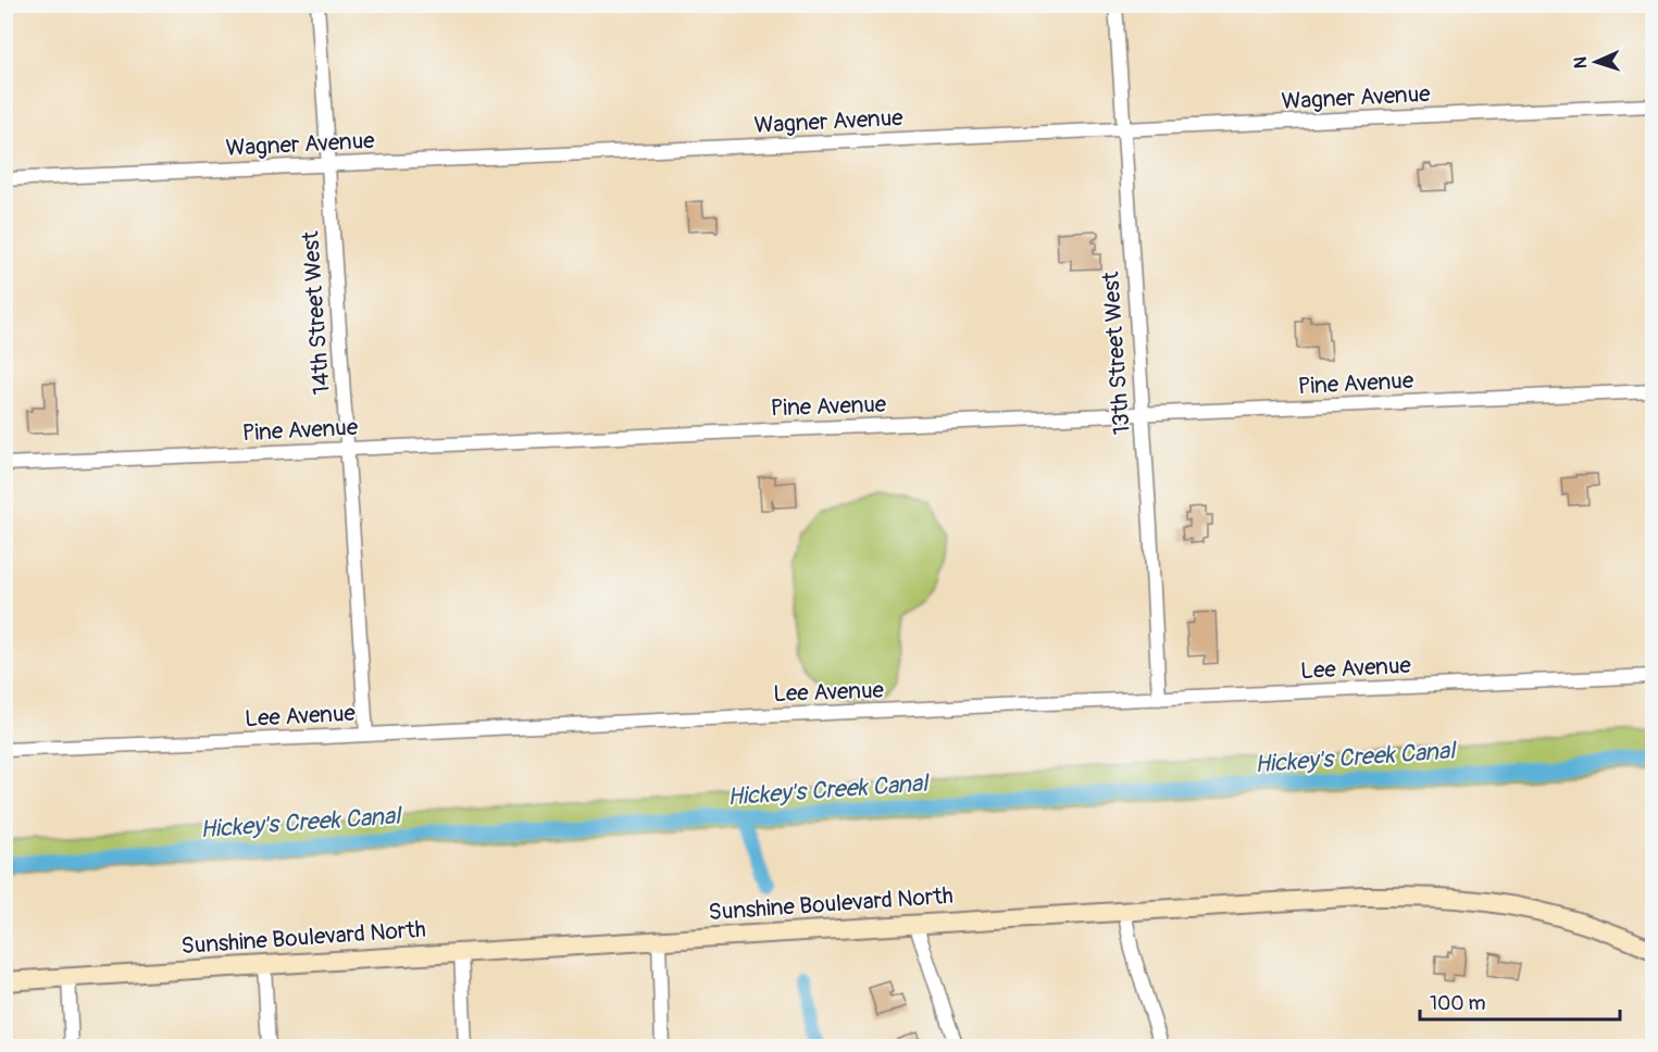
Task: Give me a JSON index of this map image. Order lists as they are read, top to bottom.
{
  "streets": {
    "street": [
      "Wagner Avenue",
      "14th Street West",
      "13th Street West",
      "Pine Avenue",
      "Lee Avenue",
      "Sunshine Boulevard North"
    ]
  },
  "crossings": [
    ["Wagner Avenue", "14th Street West"],
    ["Wagner Avenue", "13th Street West"],
    ["14th Street West", "Pine Avenue"],
    ["14th Street West", "Lee Avenue"],
    ["13th Street West", "Pine Avenue"],
    ["13th Street West", "Lee Avenue"]
  ],
  "water": ["Hickey's Creek Canal"],
  "scale_bar": "100 m",
  "north": "left"
}
